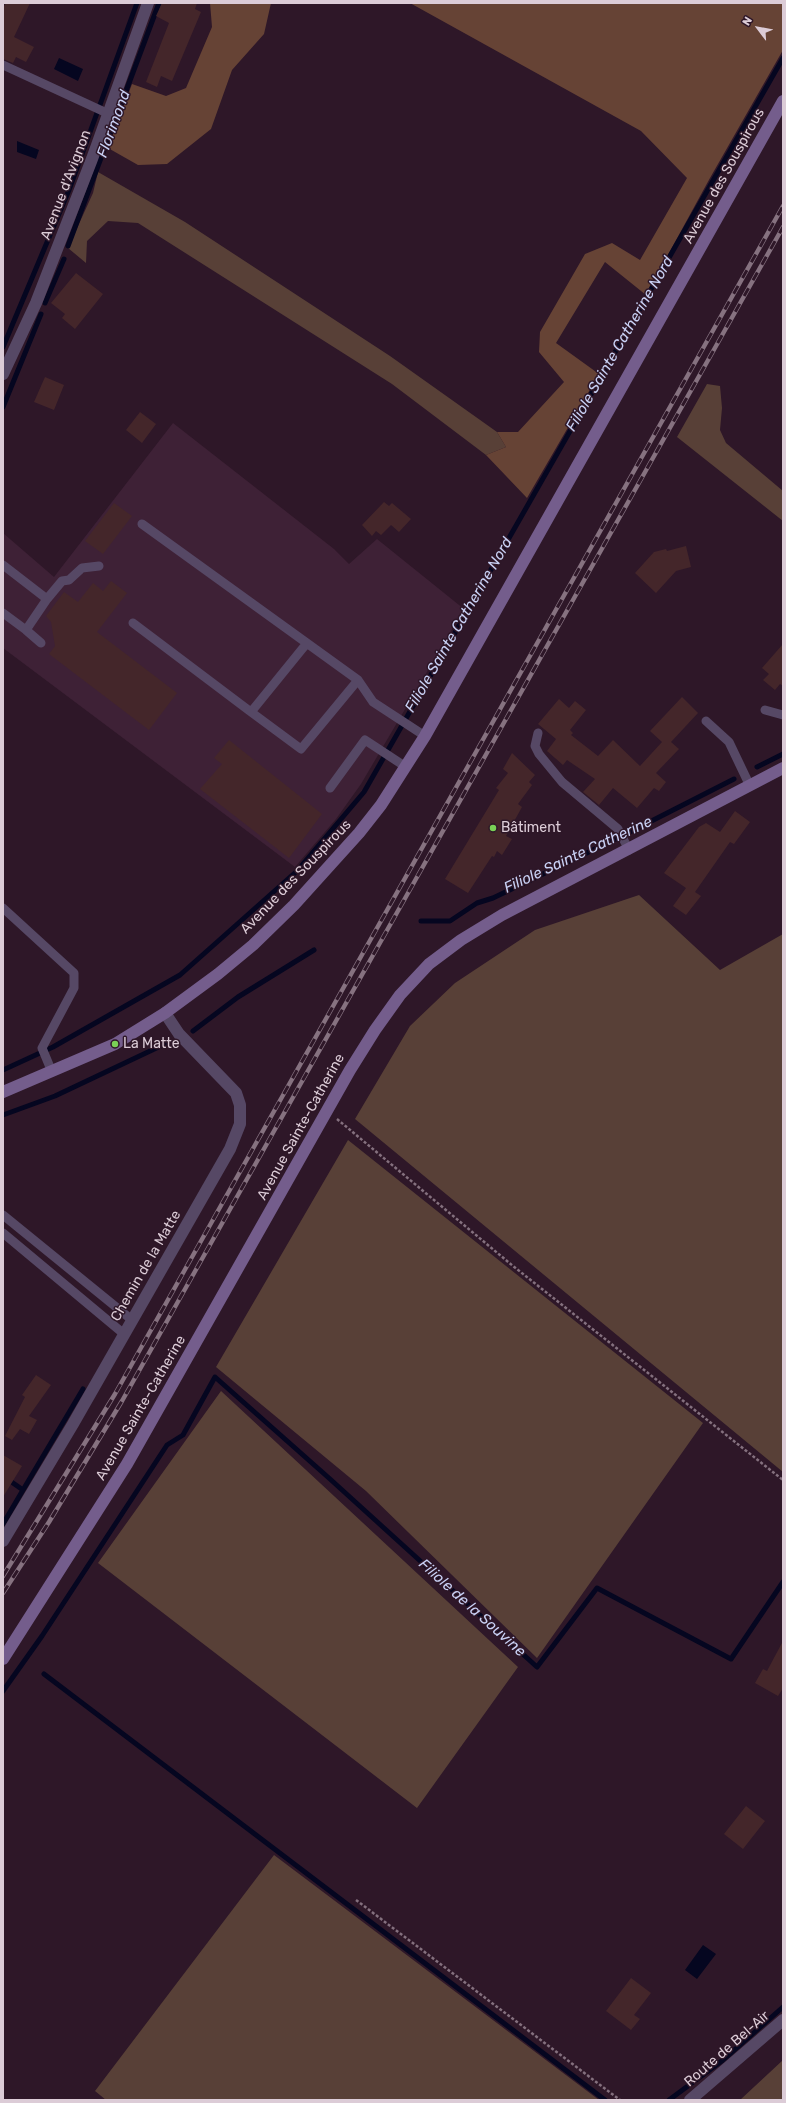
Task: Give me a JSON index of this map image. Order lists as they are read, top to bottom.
{
  "streets": {
    "main road": ["Avenue des Souspirous", "Avenue Sainte-Catherine"],
    "street": ["Avenue d'Avignon", "Chemin de la Matte", "Route de Bel-Air"]
  },
  "crossings": [
    ["Avenue des Souspirous", "Chemin de la Matte"]
  ],
  "water": [
    "Florimond",
    "Filiole Sainte Catherine Nord",
    "Filiole Sainte Catherine",
    "Filiole de la Souvine"
  ],
  "places": ["Bâtiment", "La Matte"],
  "north": "top left"
}
